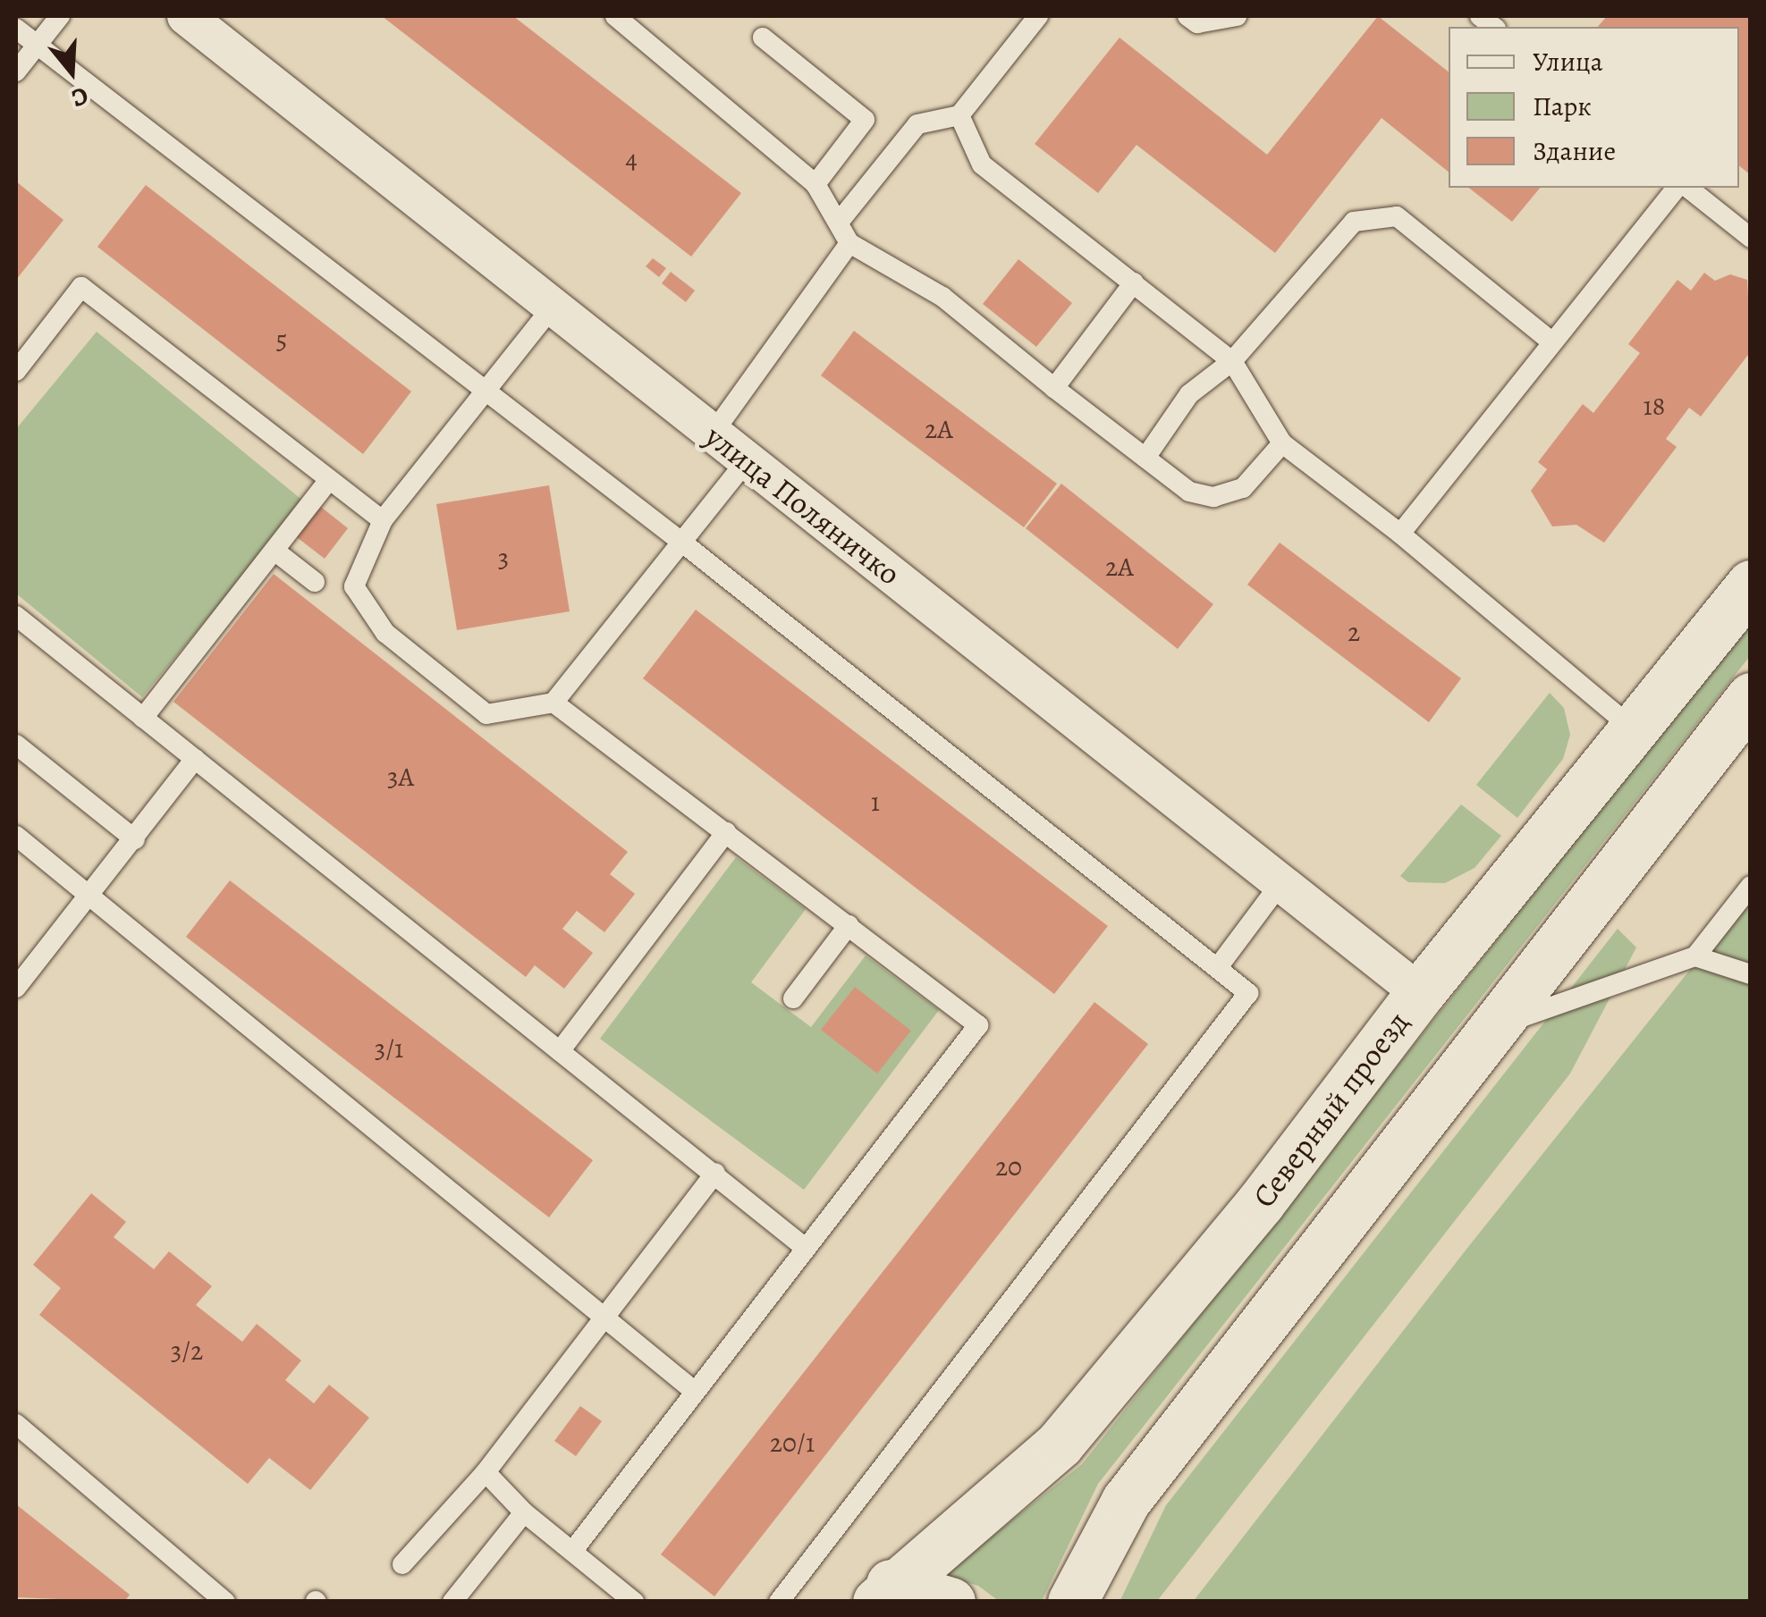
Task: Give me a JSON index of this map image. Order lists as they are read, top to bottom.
{
  "streets": {
    "main road": ["Северный проезд"],
    "street": ["улица Поляничко"]
  },
  "crossings": [
    ["улица Поляничко", "Северный проезд"]
  ],
  "house_numbers": [
    "4",
    "5",
    "18",
    "2А",
    "3",
    "2А",
    "2",
    "3А",
    "1",
    "3/1",
    "20",
    "3/2",
    "20/1"
  ],
  "legend": ["Улица", "Парк", "Здание"],
  "north": "bottom"
}
